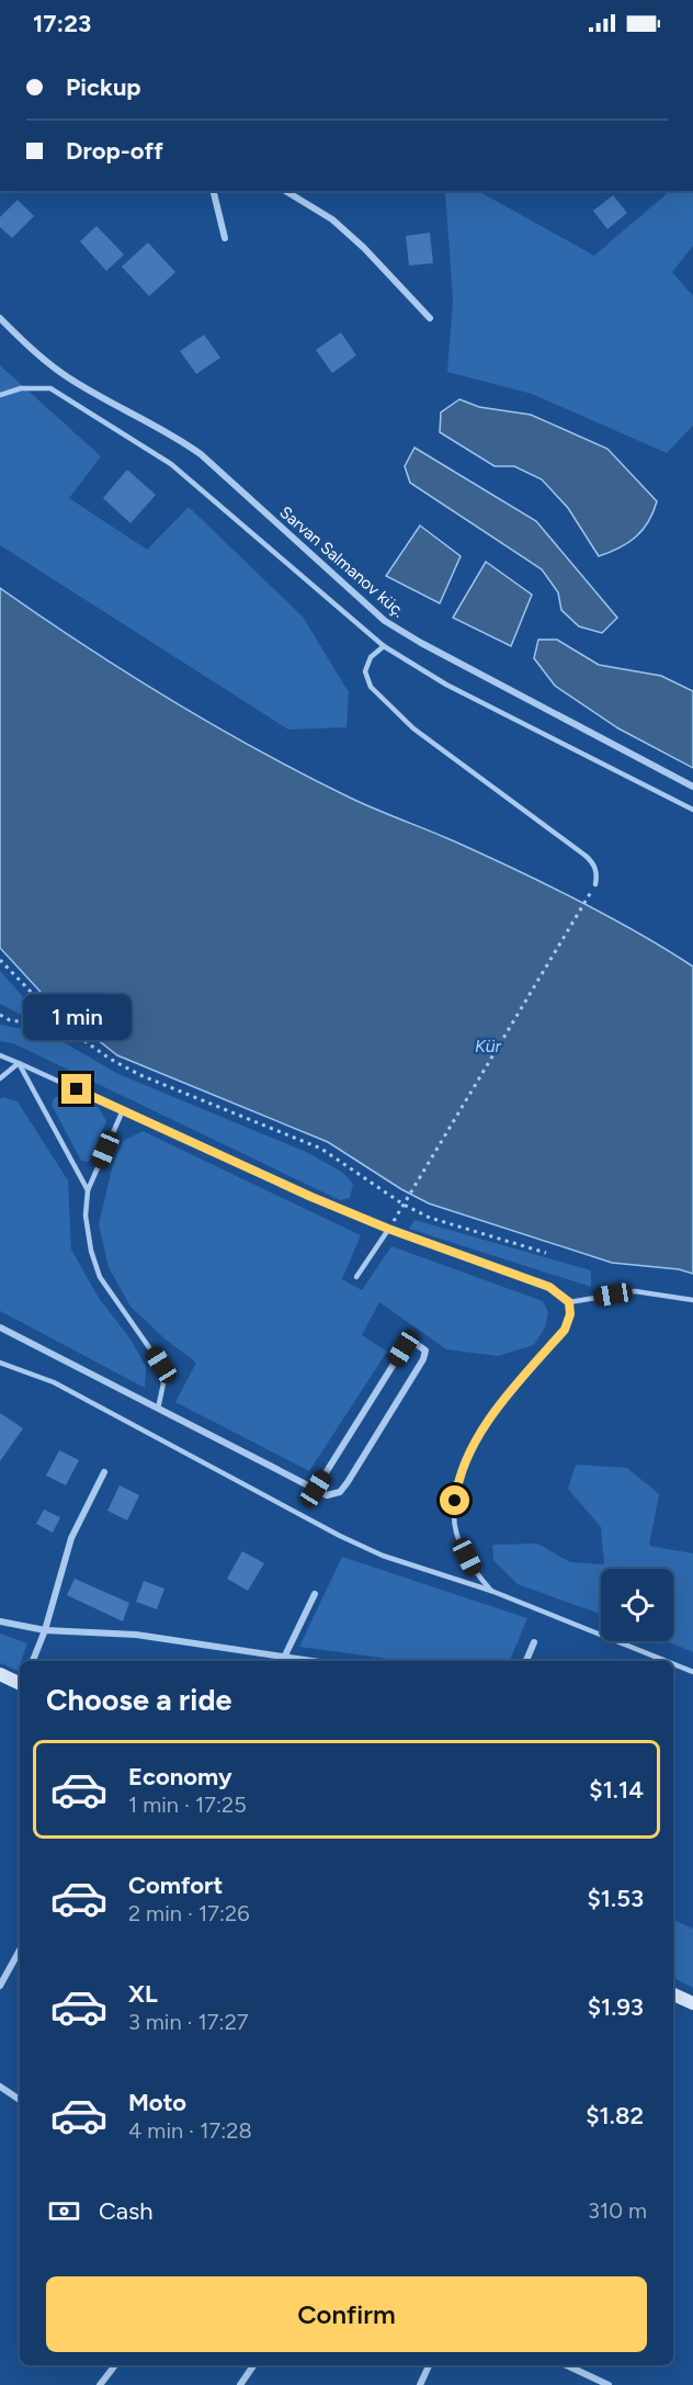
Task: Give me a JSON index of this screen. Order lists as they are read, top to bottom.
{
  "streets": {
    "street": ["Sarvan Salmanov küç."]
  },
  "water": ["Kür"],
  "page": {
    "status": "17:23",
    "banner": ["Pickup", "Drop-off"],
    "bubble": "1 min",
    "heading": "Choose a ride",
    "list": [
      {
        "name": "Economy",
        "note": "1 min · 17:25",
        "value": "$1.14"
      },
      {
        "name": "Comfort",
        "note": "2 min · 17:26",
        "value": "$1.53"
      },
      {
        "name": "XL",
        "note": "3 min · 17:27",
        "value": "$1.93"
      },
      {
        "name": "Moto",
        "note": "4 min · 17:28",
        "value": "$1.82"
      }
    ],
    "pay": ["Cash", "310 m"],
    "buttons": "Confirm"
  }
}
